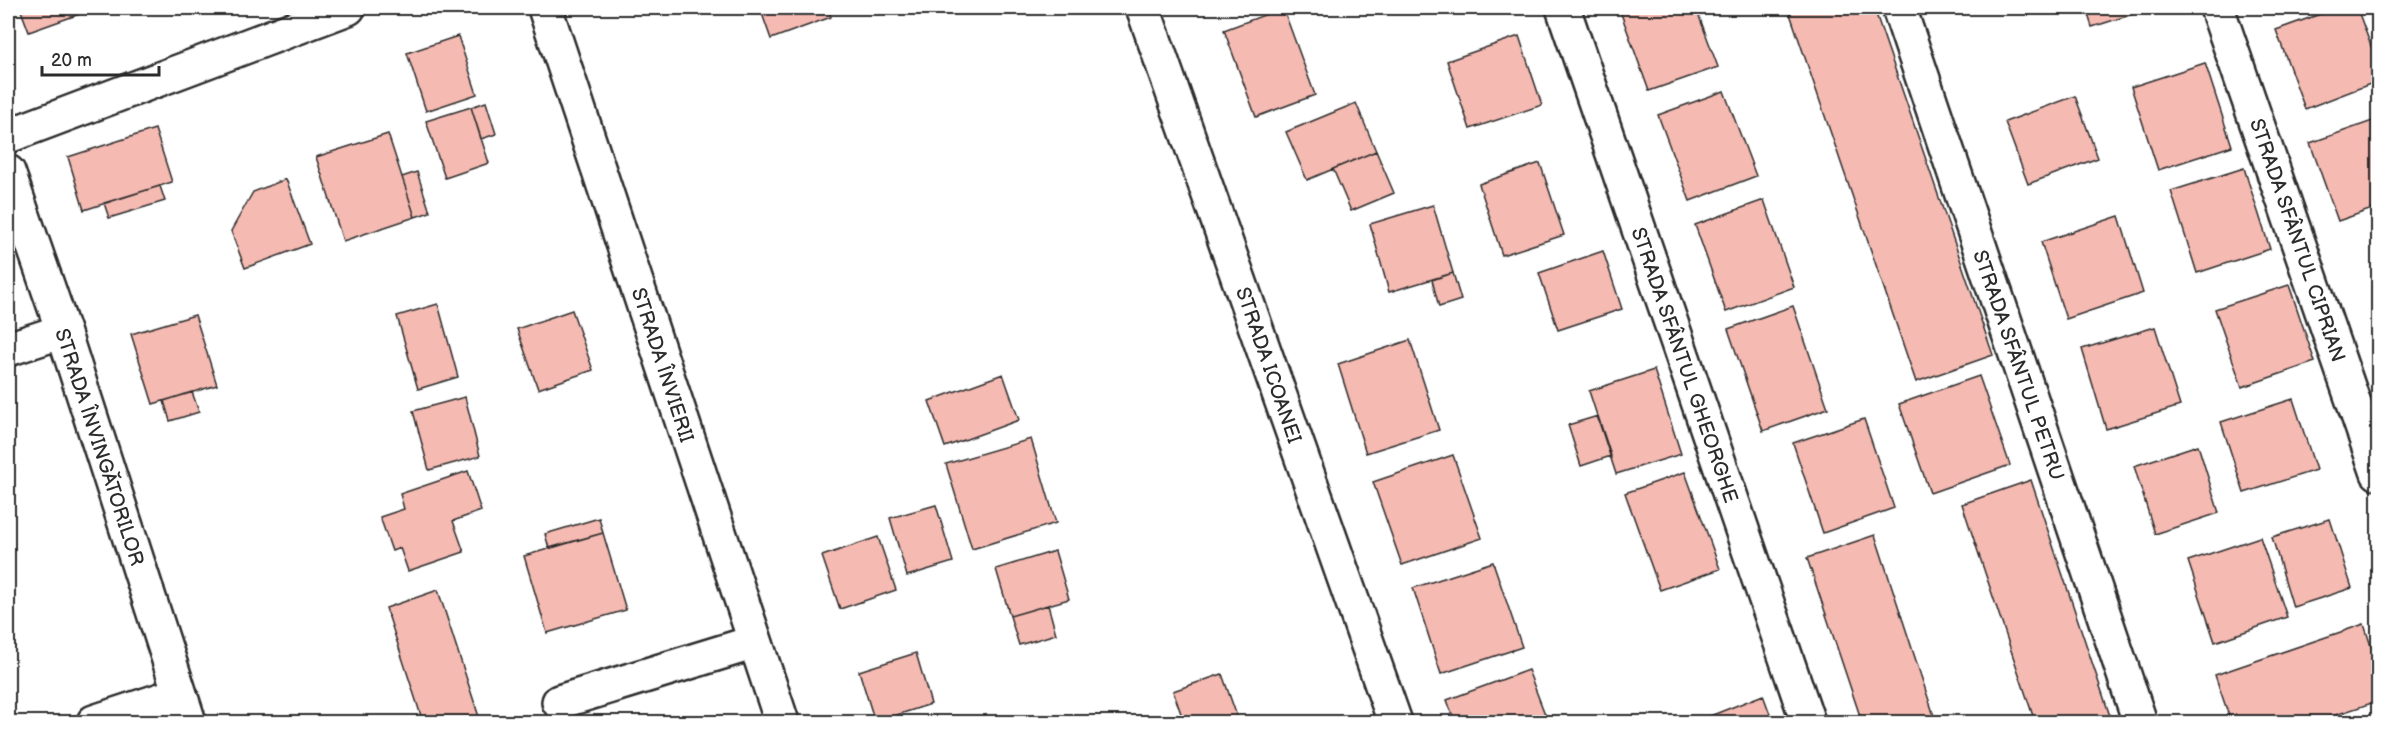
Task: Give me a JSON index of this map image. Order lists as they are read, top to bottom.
{
  "streets": {
    "street": [
      "STRADA SFÂNTUL CIPRIAN",
      "STRADA ÎNVIERII",
      "STRADA ICOANEI",
      "STRADA SFÂNTUL GHEORGHE",
      "STRADA SFÂNTUL PETRU",
      "STRADA ÎNVINGĂTORILOR"
    ]
  },
  "scale_bar": "20 m"
}
